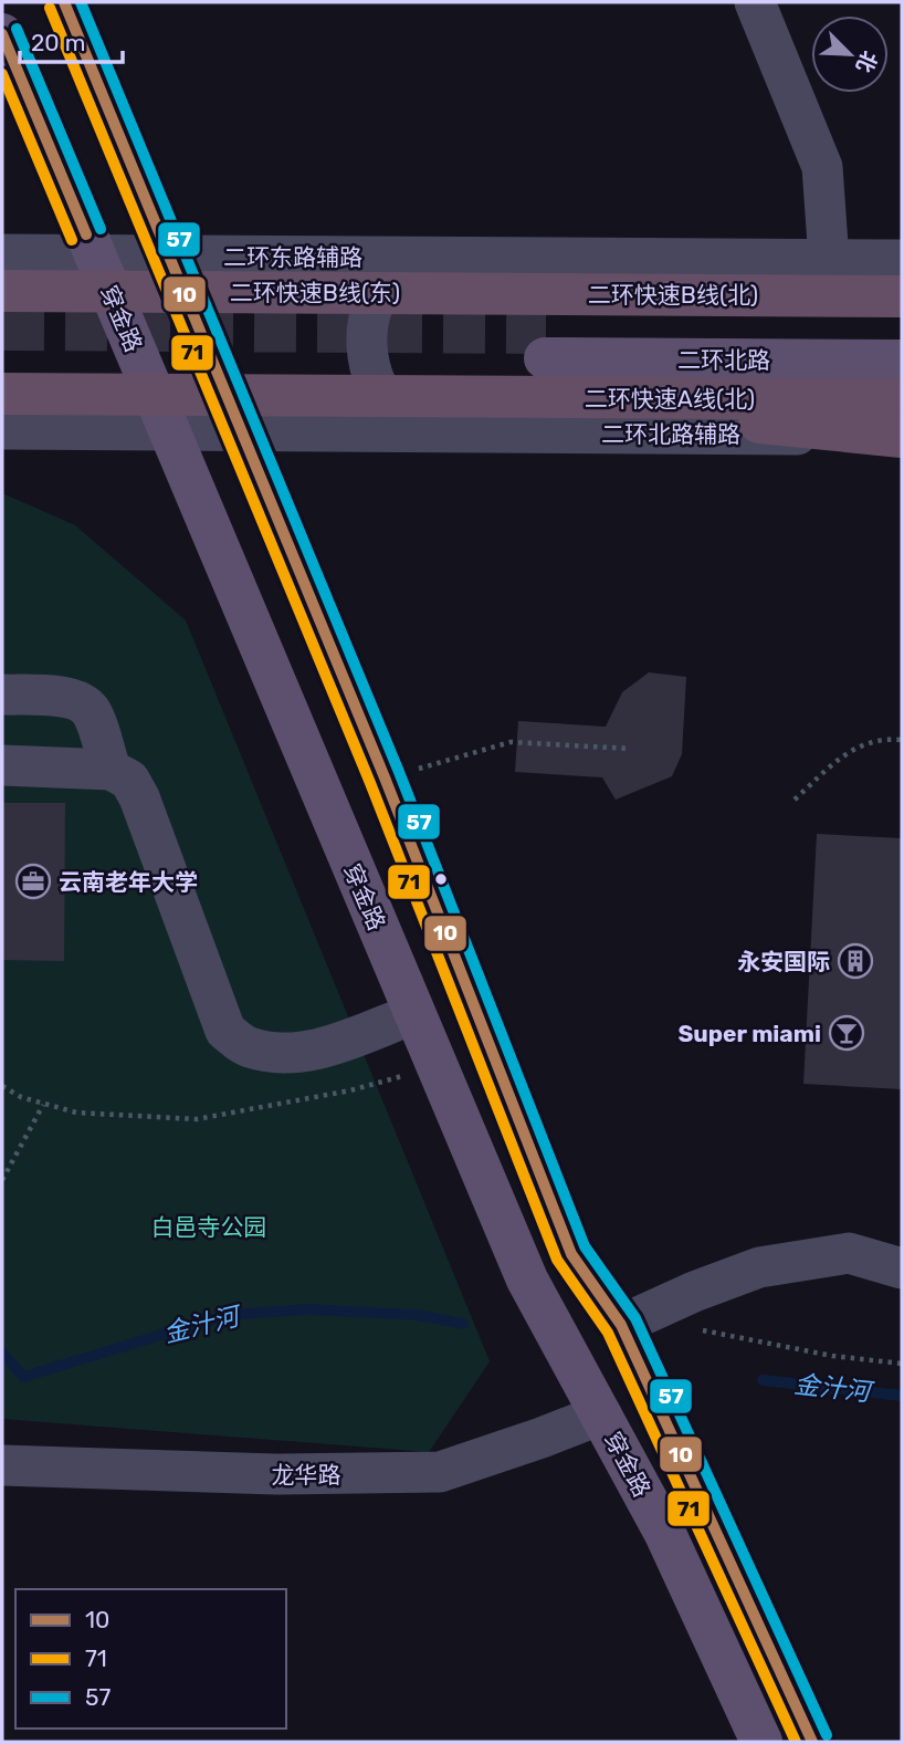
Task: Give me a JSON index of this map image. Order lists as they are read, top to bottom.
{
  "streets": {
    "highway": ["二环快速B线(东)", "二环快速B线(北)", "二环快速A线(北)"],
    "main road": ["穿金路", "二环北路"],
    "street": ["二环东路辅路", "二环北路辅路", "龙华路"]
  },
  "crossings": [
    ["二环东路辅路", "二环快速B线(东)"],
    ["二环东路辅路", "二环快速B线(北)"],
    ["二环东路辅路", "穿金路"],
    ["二环快速B线(东)", "二环快速B线(北)"],
    ["穿金路", "龙华路"],
    ["二环快速A线(北)", "二环北路辅路"]
  ],
  "water": ["金汁河"],
  "parks": ["白邑寺公园"],
  "places": {
    "office": ["云南老年大学"],
    "building": ["永安国际"],
    "bar": ["Super miami"]
  },
  "lines": ["transit line 10", "transit line 57", "transit line 71"],
  "legend": ["10", "71", "57"],
  "scale_bar": "20 m",
  "north": "bottom right"
}
